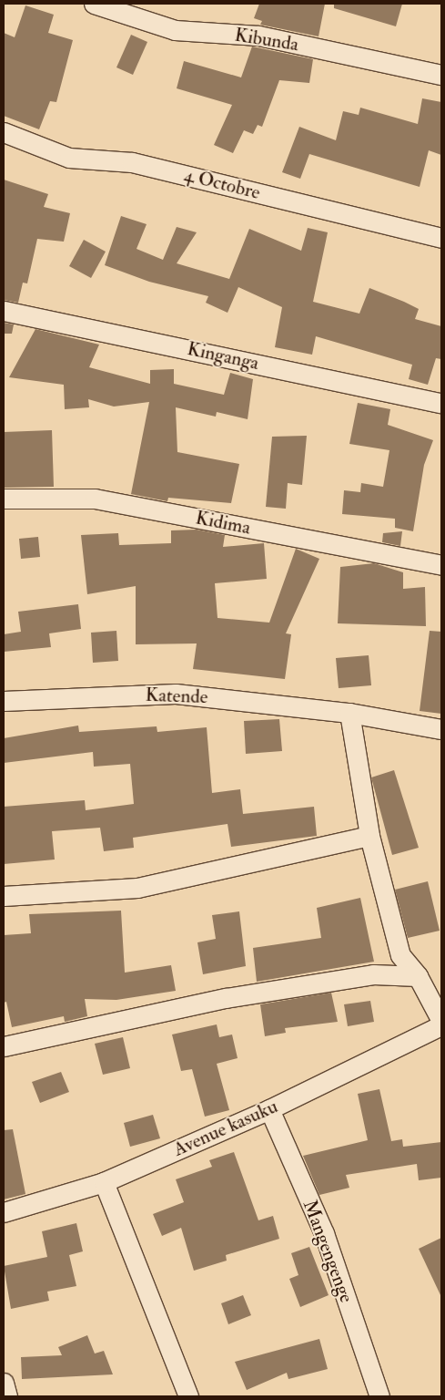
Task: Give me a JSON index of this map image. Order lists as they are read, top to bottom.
{
  "streets": {
    "street": [
      "Kibunda",
      "4 Octobre",
      "Kinganga",
      "Kidima",
      "Katende",
      "Avenue kasuku",
      "Mangengenge"
    ]
  },
  "crossings": [
    ["Avenue kasuku", "Mangengenge"]
  ]
}
